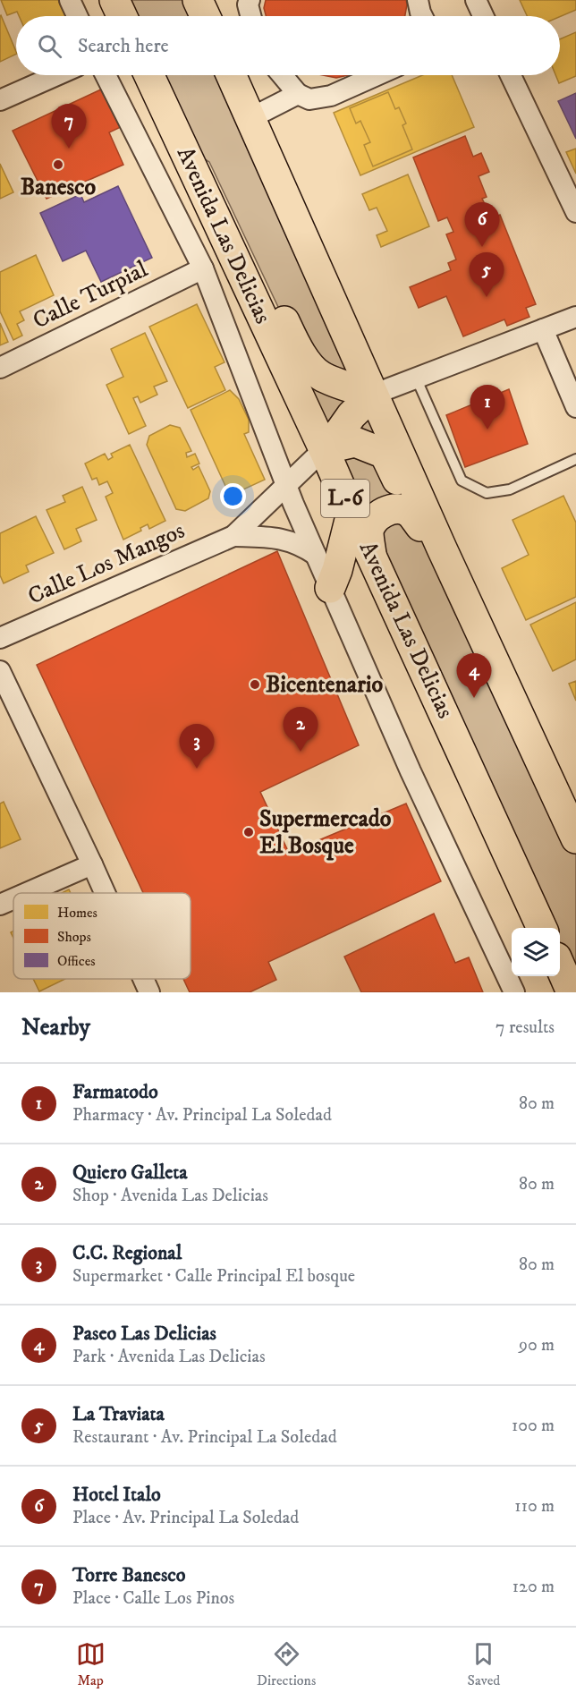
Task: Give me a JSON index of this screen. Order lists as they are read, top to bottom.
{
  "streets": {
    "main road": ["Avenida Las Delicias", "L-6"],
    "street": ["Calle Turpial", "Calle Los Mangos"]
  },
  "places": ["Banesco", "Bicentenario", "Supermercado El Bosque"],
  "legend": ["Homes", "Shops", "Offices"],
  "page": {
    "search": "Search here",
    "pins": [
      "7",
      "6",
      "5",
      "1",
      "4",
      "2",
      "3"
    ],
    "heading": ["Nearby", "7 results"],
    "list": [
      {
        "mark": "1",
        "name": "Farmatodo",
        "note": "Pharmacy · Av. Principal La Soledad",
        "value": "80 m"
      },
      {
        "mark": "2",
        "name": "Quiero Galleta",
        "note": "Shop · Avenida Las Delicias",
        "value": "80 m"
      },
      {
        "mark": "3",
        "name": "C.C. Regional",
        "note": "Supermarket · Calle Principal El bosque",
        "value": "80 m"
      },
      {
        "mark": "4",
        "name": "Paseo Las Delicias",
        "note": "Park · Avenida Las Delicias",
        "value": "90 m"
      },
      {
        "mark": "5",
        "name": "La Traviata",
        "note": "Restaurant · Av. Principal La Soledad",
        "value": "100 m"
      },
      {
        "mark": "6",
        "name": "Hotel Italo",
        "note": "Place · Av. Principal La Soledad",
        "value": "110 m"
      },
      {
        "mark": "7",
        "name": "Torre Banesco",
        "note": "Place · Calle Los Pinos",
        "value": "120 m"
      }
    ],
    "nav": ["Map", "Directions", "Saved"]
  }
}
